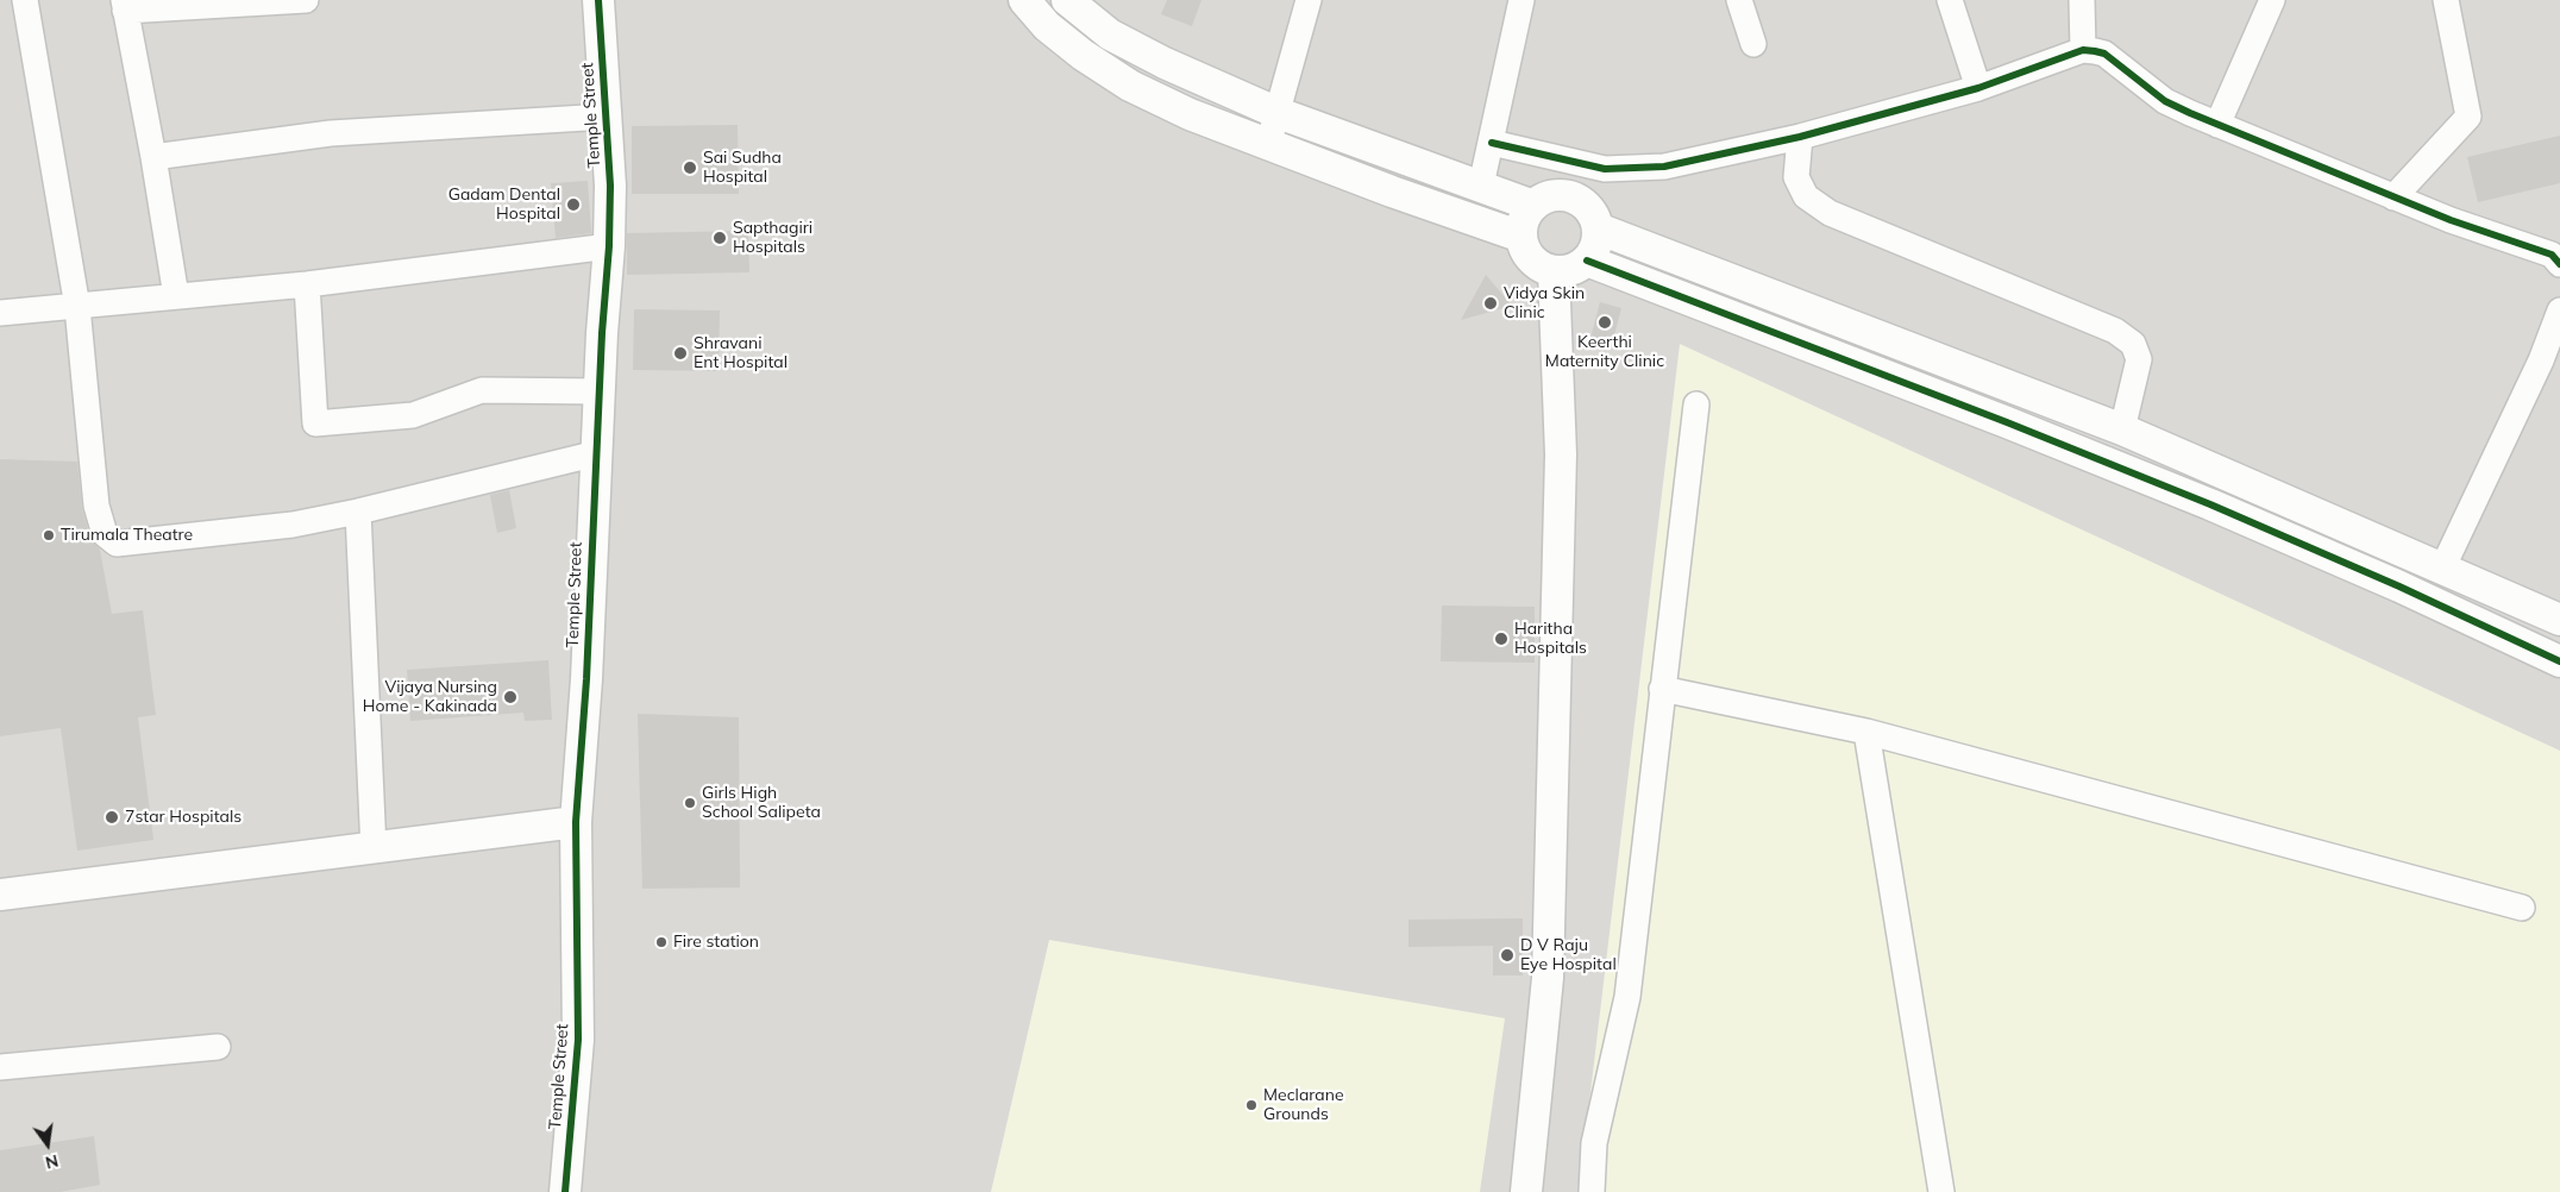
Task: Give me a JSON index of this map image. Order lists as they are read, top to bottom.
{
  "streets": {
    "street": ["Temple Street"]
  },
  "places": [
    "Sai Sudha Hospital",
    "Gadam Dental Hospital",
    "Sapthagiri Hospitals",
    "Vidya Skin Clinic",
    "Keerthi Maternity Clinic",
    "Shravani Ent Hospital",
    "Tirumala Theatre",
    "Haritha Hospitals",
    "Vijaya Nursing Home - Kakinada",
    "Girls High School Salipeta",
    "7star Hospitals",
    "Fire station",
    "D V Raju Eye Hospital",
    "Meclarane Grounds"
  ],
  "north": "bottom"
}
